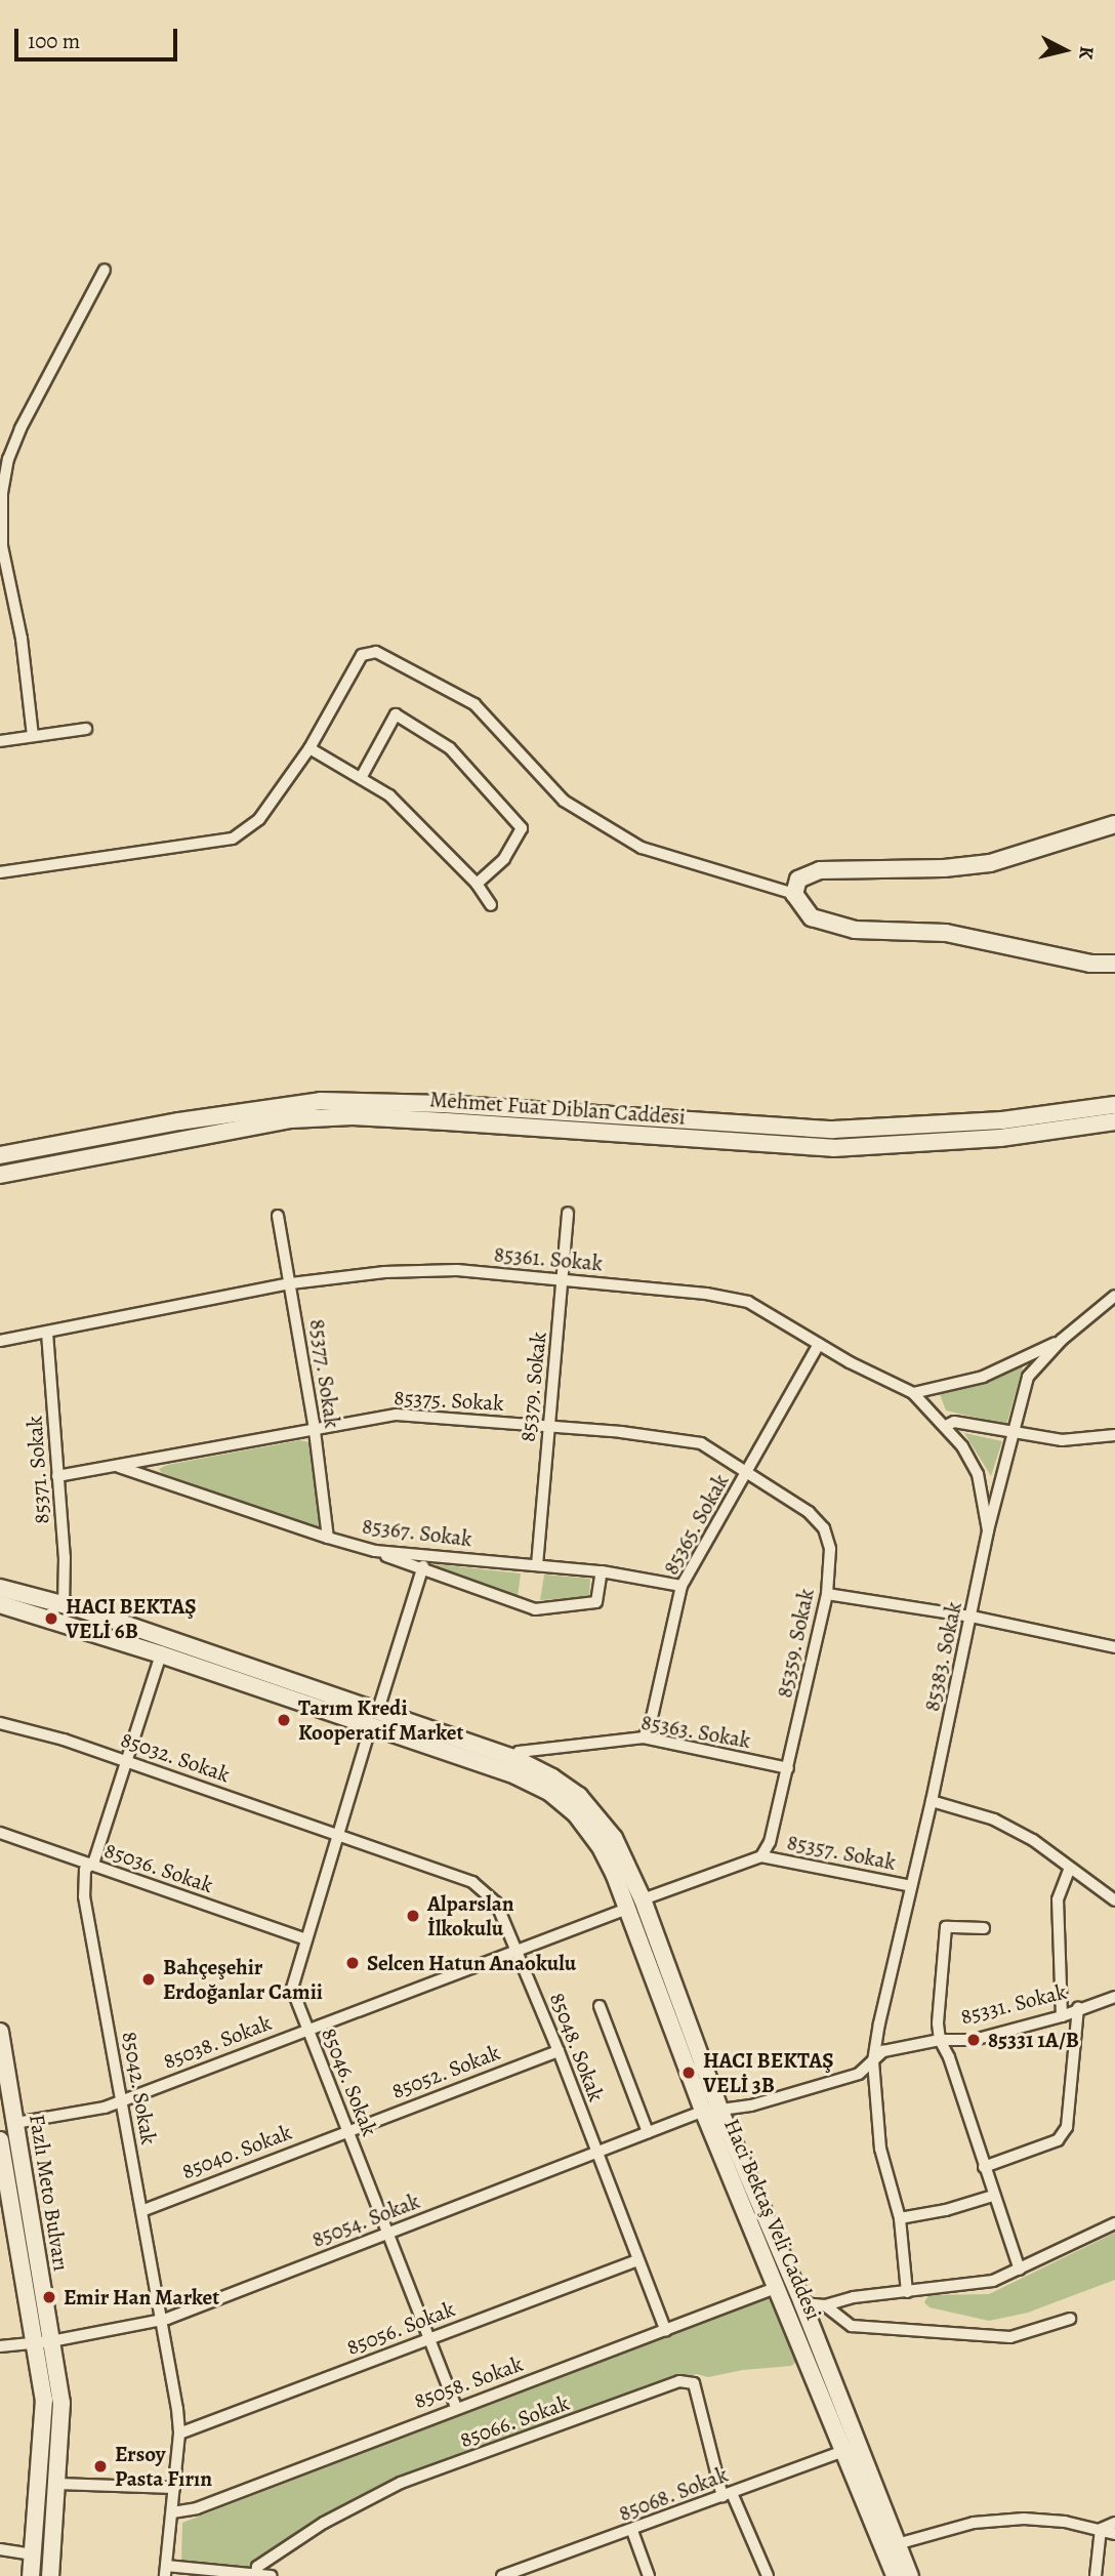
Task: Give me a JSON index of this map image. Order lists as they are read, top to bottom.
{
  "streets": {
    "main road": ["Mehmet Fuat Diblan Caddesi", "Fazlı Meto Bulvarı", "Haci Bektaş Veli Caddesi"],
    "street": [
      "85361. Sokak",
      "85377. Sokak",
      "85379. Sokak",
      "85375. Sokak",
      "85371. Sokak",
      "85365. Sokak",
      "85367. Sokak",
      "85359. Sokak",
      "85383. Sokak",
      "85363. Sokak",
      "85032. Sokak",
      "85357. Sokak",
      "85036. Sokak",
      "85331. Sokak",
      "85038. Sokak",
      "85048. Sokak",
      "85052. Sokak",
      "85046. Sokak",
      "85042. Sokak",
      "85040. Sokak",
      "85054. Sokak",
      "85056. Sokak",
      "85058. Sokak",
      "85066. Sokak",
      "85068. Sokak"
    ]
  },
  "crossings": [
    ["85361. Sokak", "85377. Sokak"],
    ["85361. Sokak", "85379. Sokak"],
    ["85361. Sokak", "85371. Sokak"],
    ["85361. Sokak", "85365. Sokak"],
    ["85361. Sokak", "85383. Sokak"],
    ["85377. Sokak", "85375. Sokak"],
    ["85377. Sokak", "85367. Sokak"],
    ["85379. Sokak", "85375. Sokak"],
    ["85379. Sokak", "85367. Sokak"],
    ["85375. Sokak", "85371. Sokak"],
    ["85375. Sokak", "85365. Sokak"],
    ["85375. Sokak", "85367. Sokak"],
    ["85375. Sokak", "85359. Sokak"],
    ["85371. Sokak", "Haci Bektaş Veli Caddesi"],
    ["85365. Sokak", "85367. Sokak"],
    ["85365. Sokak", "85359. Sokak"],
    ["85365. Sokak", "85363. Sokak"],
    ["85359. Sokak", "85363. Sokak"],
    ["85359. Sokak", "85357. Sokak"],
    ["85383. Sokak", "85357. Sokak"],
    ["85383. Sokak", "85331. Sokak"],
    ["85363. Sokak", "Haci Bektaş Veli Caddesi"],
    ["85032. Sokak", "85048. Sokak"],
    ["85032. Sokak", "85046. Sokak"],
    ["85032. Sokak", "85042. Sokak"],
    ["85357. Sokak", "Haci Bektaş Veli Caddesi"],
    ["85036. Sokak", "85046. Sokak"],
    ["85036. Sokak", "85042. Sokak"],
    ["85331. Sokak", "Haci Bektaş Veli Caddesi"],
    ["85331. Sokak", "85054. Sokak"],
    ["85038. Sokak", "85048. Sokak"],
    ["85038. Sokak", "85046. Sokak"],
    ["85038. Sokak", "85042. Sokak"],
    ["85038. Sokak", "Fazlı Meto Bulvarı"],
    ["85038. Sokak", "Haci Bektaş Veli Caddesi"],
    ["85048. Sokak", "85052. Sokak"],
    ["85048. Sokak", "85046. Sokak"],
    ["85048. Sokak", "85054. Sokak"],
    ["85048. Sokak", "85056. Sokak"],
    ["85048. Sokak", "85058. Sokak"],
    ["85052. Sokak", "85046. Sokak"],
    ["85052. Sokak", "85040. Sokak"],
    ["85046. Sokak", "85040. Sokak"],
    ["85046. Sokak", "Haci Bektaş Veli Caddesi"],
    ["85046. Sokak", "85054. Sokak"],
    ["85046. Sokak", "85056. Sokak"],
    ["85046. Sokak", "85058. Sokak"],
    ["85042. Sokak", "85040. Sokak"],
    ["85042. Sokak", "Haci Bektaş Veli Caddesi"],
    ["85042. Sokak", "85054. Sokak"],
    ["85042. Sokak", "85056. Sokak"],
    ["85042. Sokak", "85058. Sokak"],
    ["Fazlı Meto Bulvarı", "85054. Sokak"],
    ["Haci Bektaş Veli Caddesi", "85054. Sokak"],
    ["Haci Bektaş Veli Caddesi", "85058. Sokak"],
    ["Haci Bektaş Veli Caddesi", "85068. Sokak"],
    ["85066. Sokak", "85068. Sokak"]
  ],
  "places": [
    "HACI BEKTAŞ VELİ 6B",
    "Tarım Kredi Kooperatif Market",
    "Alparslan İlkokulu",
    "Selcen Hatun Anaokulu",
    "Bahçeşehir Erdoğanlar Camii",
    "85331 1A/B",
    "HACI BEKTAŞ VELİ 3B",
    "Emir Han Market",
    "Ersoy Pasta Fırın"
  ],
  "scale_bar": "100 m",
  "north": "right"
}
